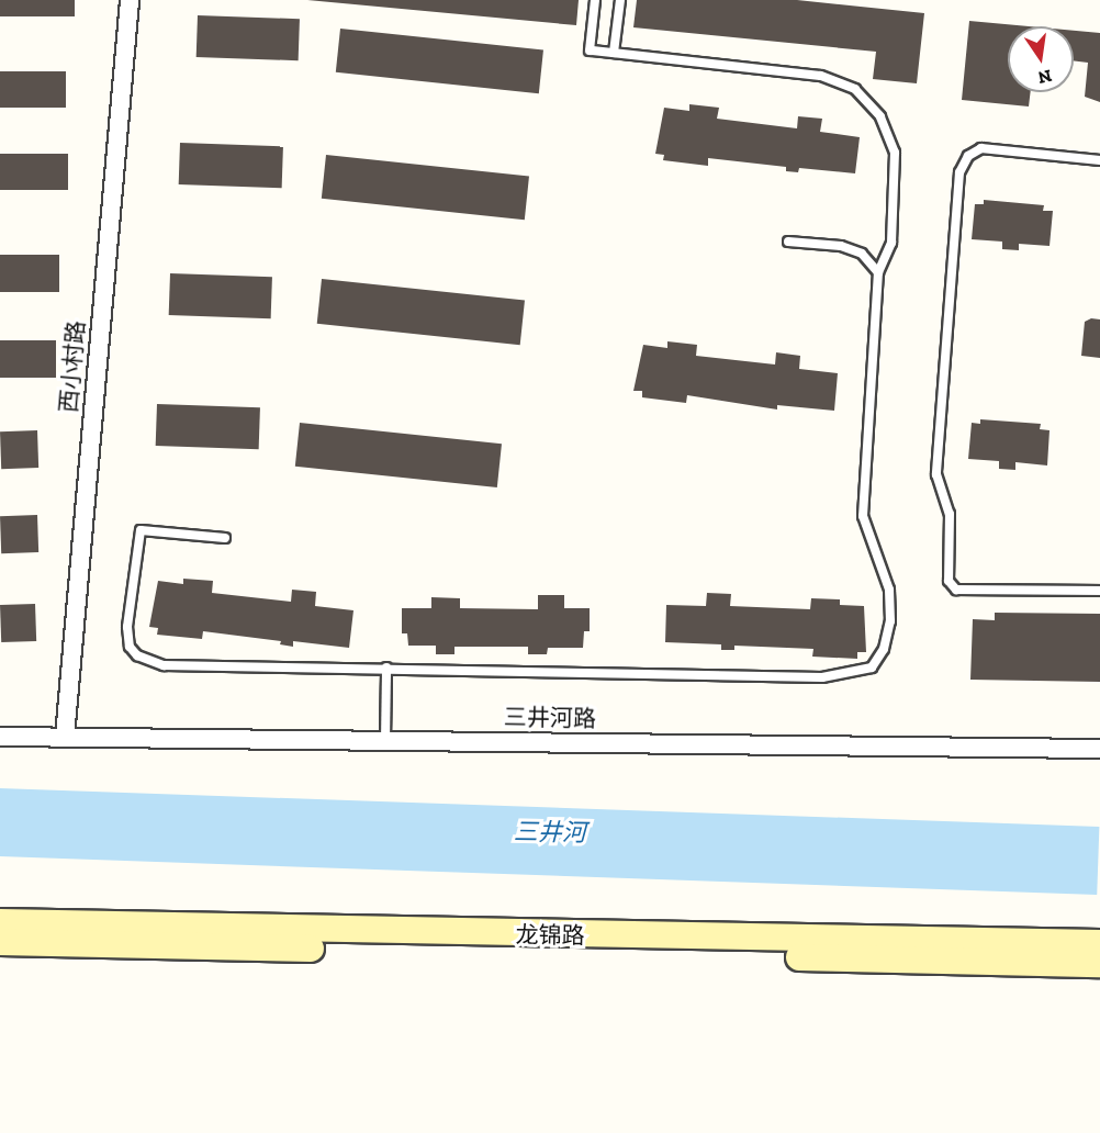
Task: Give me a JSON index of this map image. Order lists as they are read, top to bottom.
{
  "streets": {
    "main road": ["龙锦路"],
    "street": ["西小村路", "三井河路"]
  },
  "crossings": [
    ["西小村路", "三井河路"]
  ],
  "water": ["三井河"],
  "north": "bottom"
}
